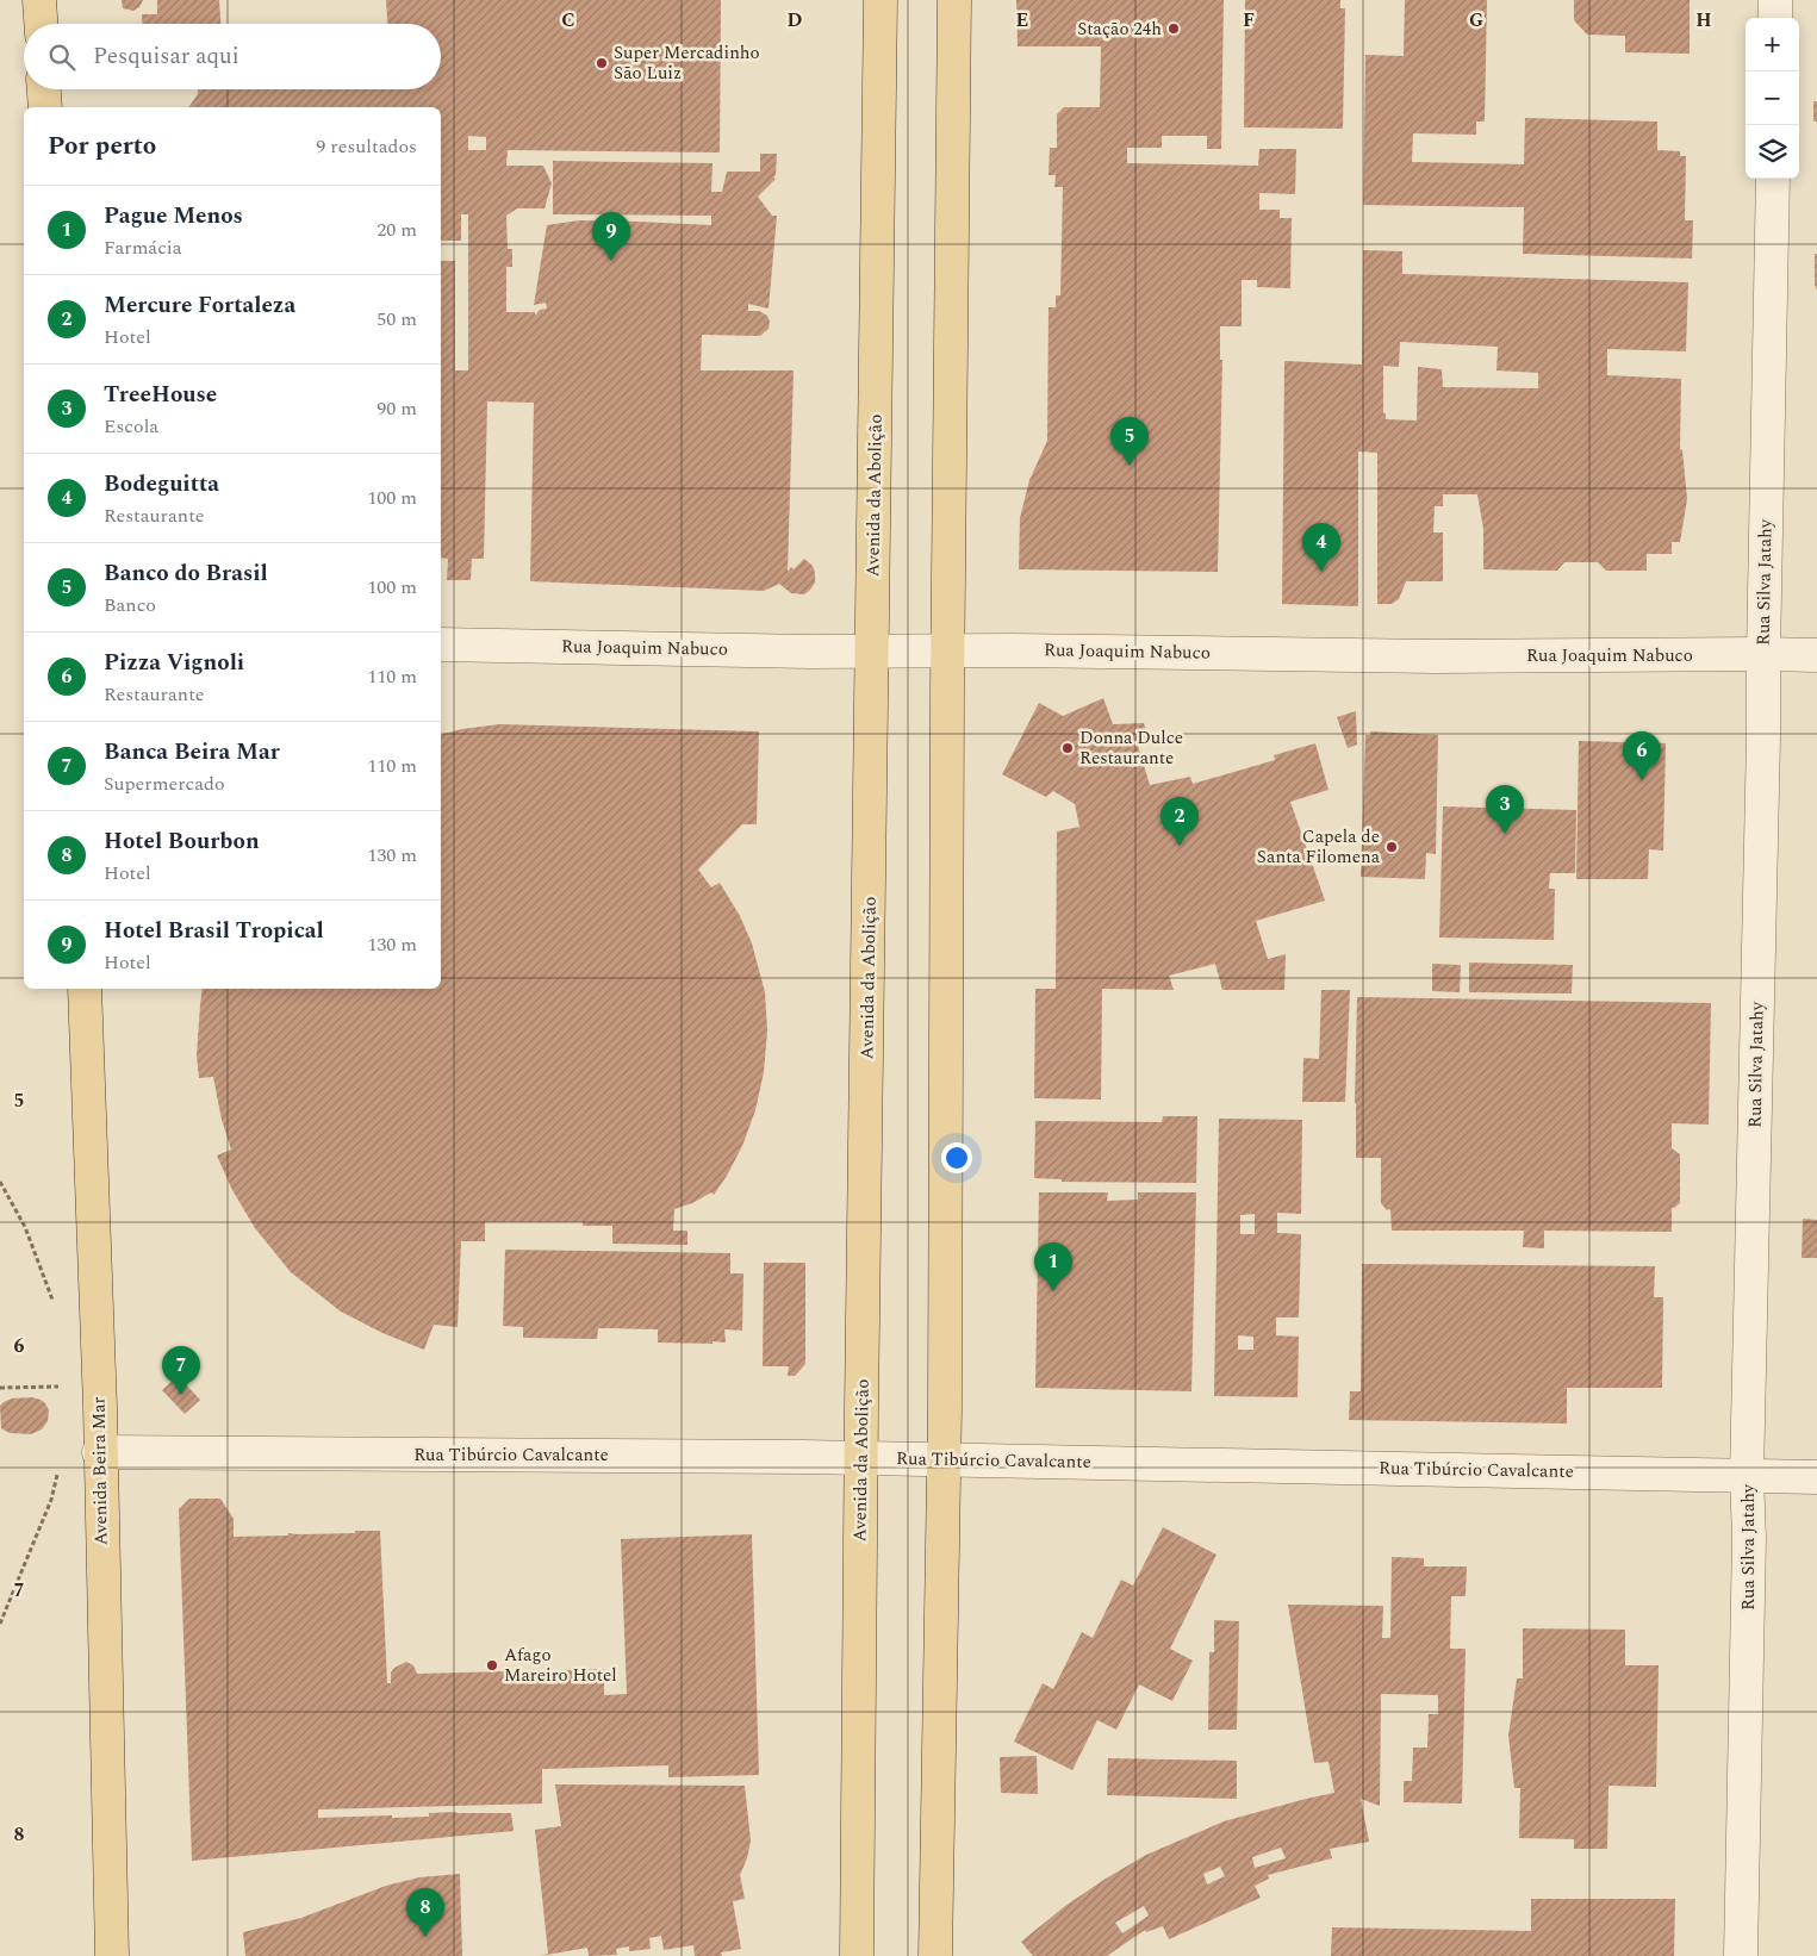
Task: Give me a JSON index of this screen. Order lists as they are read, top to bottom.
{
  "streets": {
    "main road": ["Avenida da Abolição", "Avenida Beira Mar"],
    "street": ["Rua Silva Jatahy", "Rua Joaquim Nabuco", "Rua Tibúrcio Cavalcante"]
  },
  "crossings": [
    ["Avenida da Abolição", "Rua Joaquim Nabuco"],
    ["Avenida da Abolição", "Rua Tibúrcio Cavalcante"],
    ["Rua Silva Jatahy", "Rua Joaquim Nabuco"],
    ["Rua Silva Jatahy", "Rua Tibúrcio Cavalcante"],
    ["Rua Tibúrcio Cavalcante", "Avenida Beira Mar"]
  ],
  "places": [
    "Stação 24h",
    "Super Mercadinho São Luiz",
    "Donna Dulce Restaurante",
    "Capela de Santa Filomena",
    "Afago Mareiro Hotel"
  ],
  "page": {
    "map_buttons": ["+", "−"],
    "search": "Pesquisar aqui",
    "heading": ["Por perto", "9 resultados"],
    "list": [
      {
        "mark": "1",
        "name": "Pague Menos",
        "note": "Farmácia",
        "value": "20 m"
      },
      {
        "mark": "2",
        "name": "Mercure Fortaleza",
        "note": "Hotel",
        "value": "50 m"
      },
      {
        "mark": "3",
        "name": "TreeHouse",
        "note": "Escola",
        "value": "90 m"
      },
      {
        "mark": "4",
        "name": "Bodeguitta",
        "note": "Restaurante",
        "value": "100 m"
      },
      {
        "mark": "5",
        "name": "Banco do Brasil",
        "note": "Banco",
        "value": "100 m"
      },
      {
        "mark": "6",
        "name": "Pizza Vignoli",
        "note": "Restaurante",
        "value": "110 m"
      },
      {
        "mark": "7",
        "name": "Banca Beira Mar",
        "note": "Supermercado",
        "value": "110 m"
      },
      {
        "mark": "8",
        "name": "Hotel Bourbon",
        "note": "Hotel",
        "value": "130 m"
      },
      {
        "mark": "9",
        "name": "Hotel Brasil Tropical",
        "note": "Hotel",
        "value": "130 m"
      }
    ],
    "pins": [
      "9",
      "5",
      "4",
      "6",
      "3",
      "2",
      "1",
      "7",
      "8"
    ]
  },
  "grid": {
    "columns": [
      "C",
      "D",
      "E",
      "F",
      "G",
      "H"
    ],
    "rows": [
      "5",
      "6",
      "7",
      "8"
    ]
  }
}
